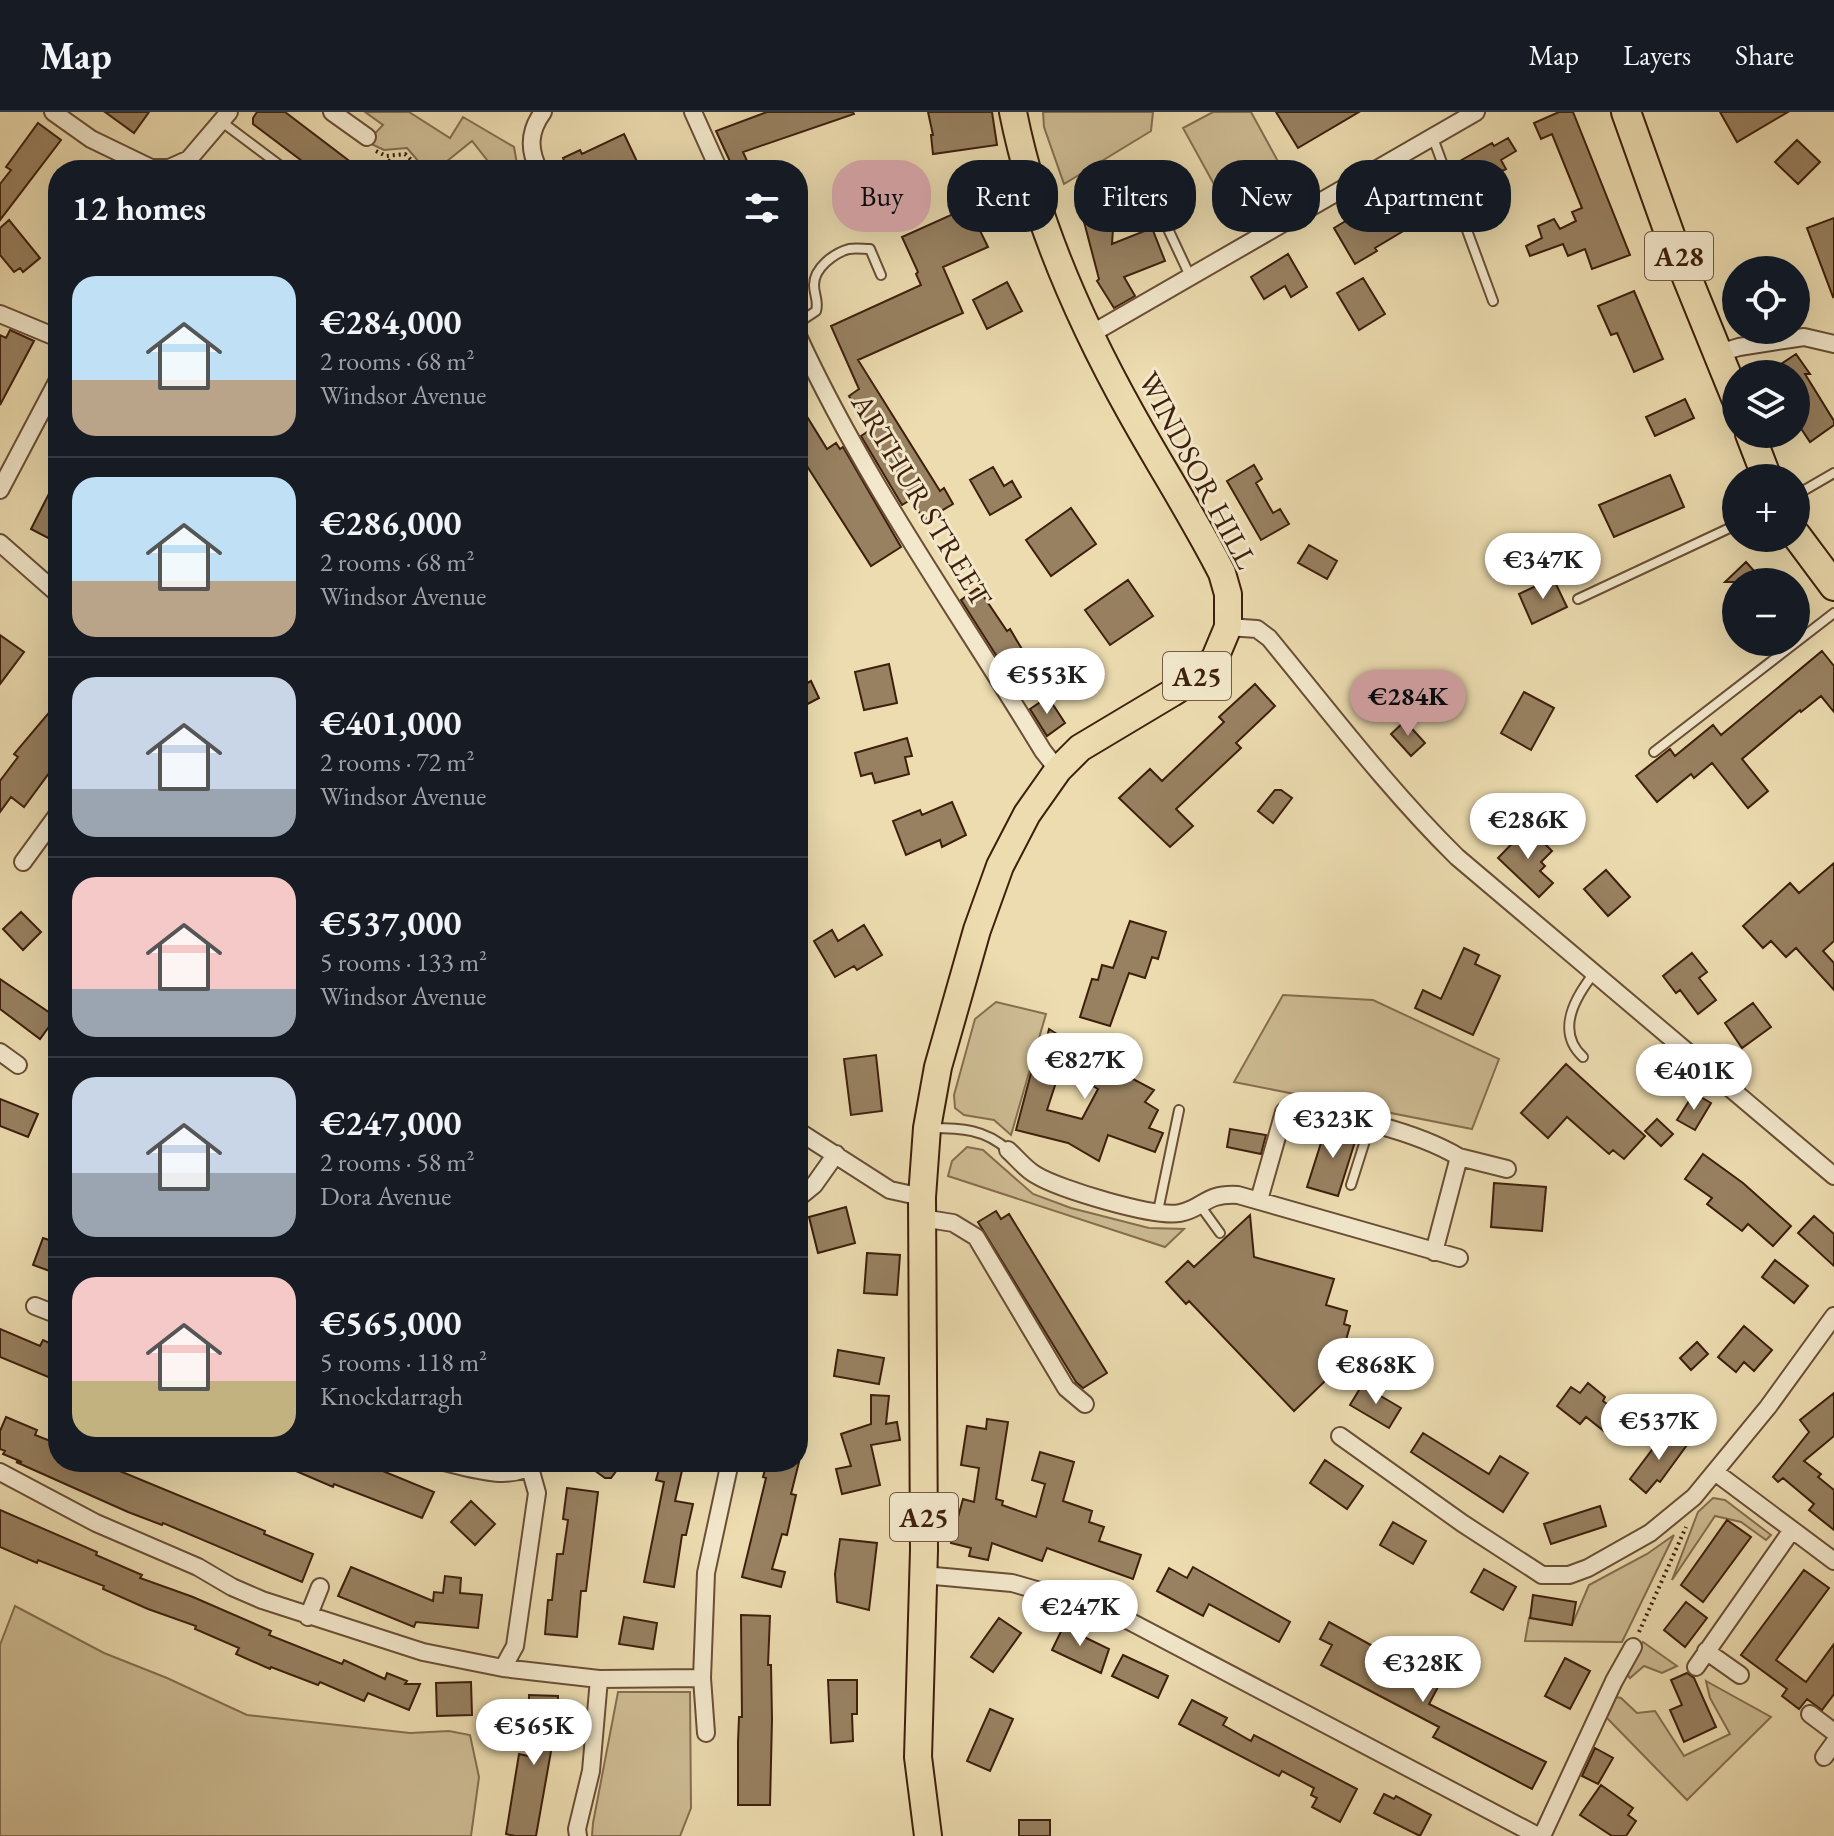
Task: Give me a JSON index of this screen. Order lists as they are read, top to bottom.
{
  "streets": {
    "highway": ["A28"],
    "main road": ["WINDSOR HILL", "A25"],
    "street": ["ARTHUR STREET"]
  },
  "crossings": [
    ["WINDSOR HILL", "ARTHUR STREET"],
    ["WINDSOR HILL", "A25"]
  ],
  "page": {
    "header": "Map",
    "nav": ["Map", "Layers", "Share"],
    "chip": [
      "Buy",
      "Rent",
      "Filters",
      "New",
      "Apartment"
    ],
    "heading": "12 homes",
    "map_buttons": ["+", "−"],
    "list": [
      {
        "name": "€284,000",
        "note": "2 rooms · 68 m² · Windsor Avenue"
      },
      {
        "name": "€286,000",
        "note": "2 rooms · 68 m² · Windsor Avenue"
      },
      {
        "name": "€401,000",
        "note": "2 rooms · 72 m² · Windsor Avenue"
      },
      {
        "name": "€537,000",
        "note": "5 rooms · 133 m² · Windsor Avenue"
      },
      {
        "name": "€247,000",
        "note": "2 rooms · 58 m² · Dora Avenue"
      },
      {
        "name": "€565,000",
        "note": "5 rooms · 118 m² · Knockdarragh"
      }
    ],
    "price": [
      "€347K",
      "€553K",
      "€284K",
      "€286K",
      "€827K",
      "€401K",
      "€323K",
      "€868K",
      "€537K",
      "€247K",
      "€328K",
      "€565K"
    ]
  }
}
